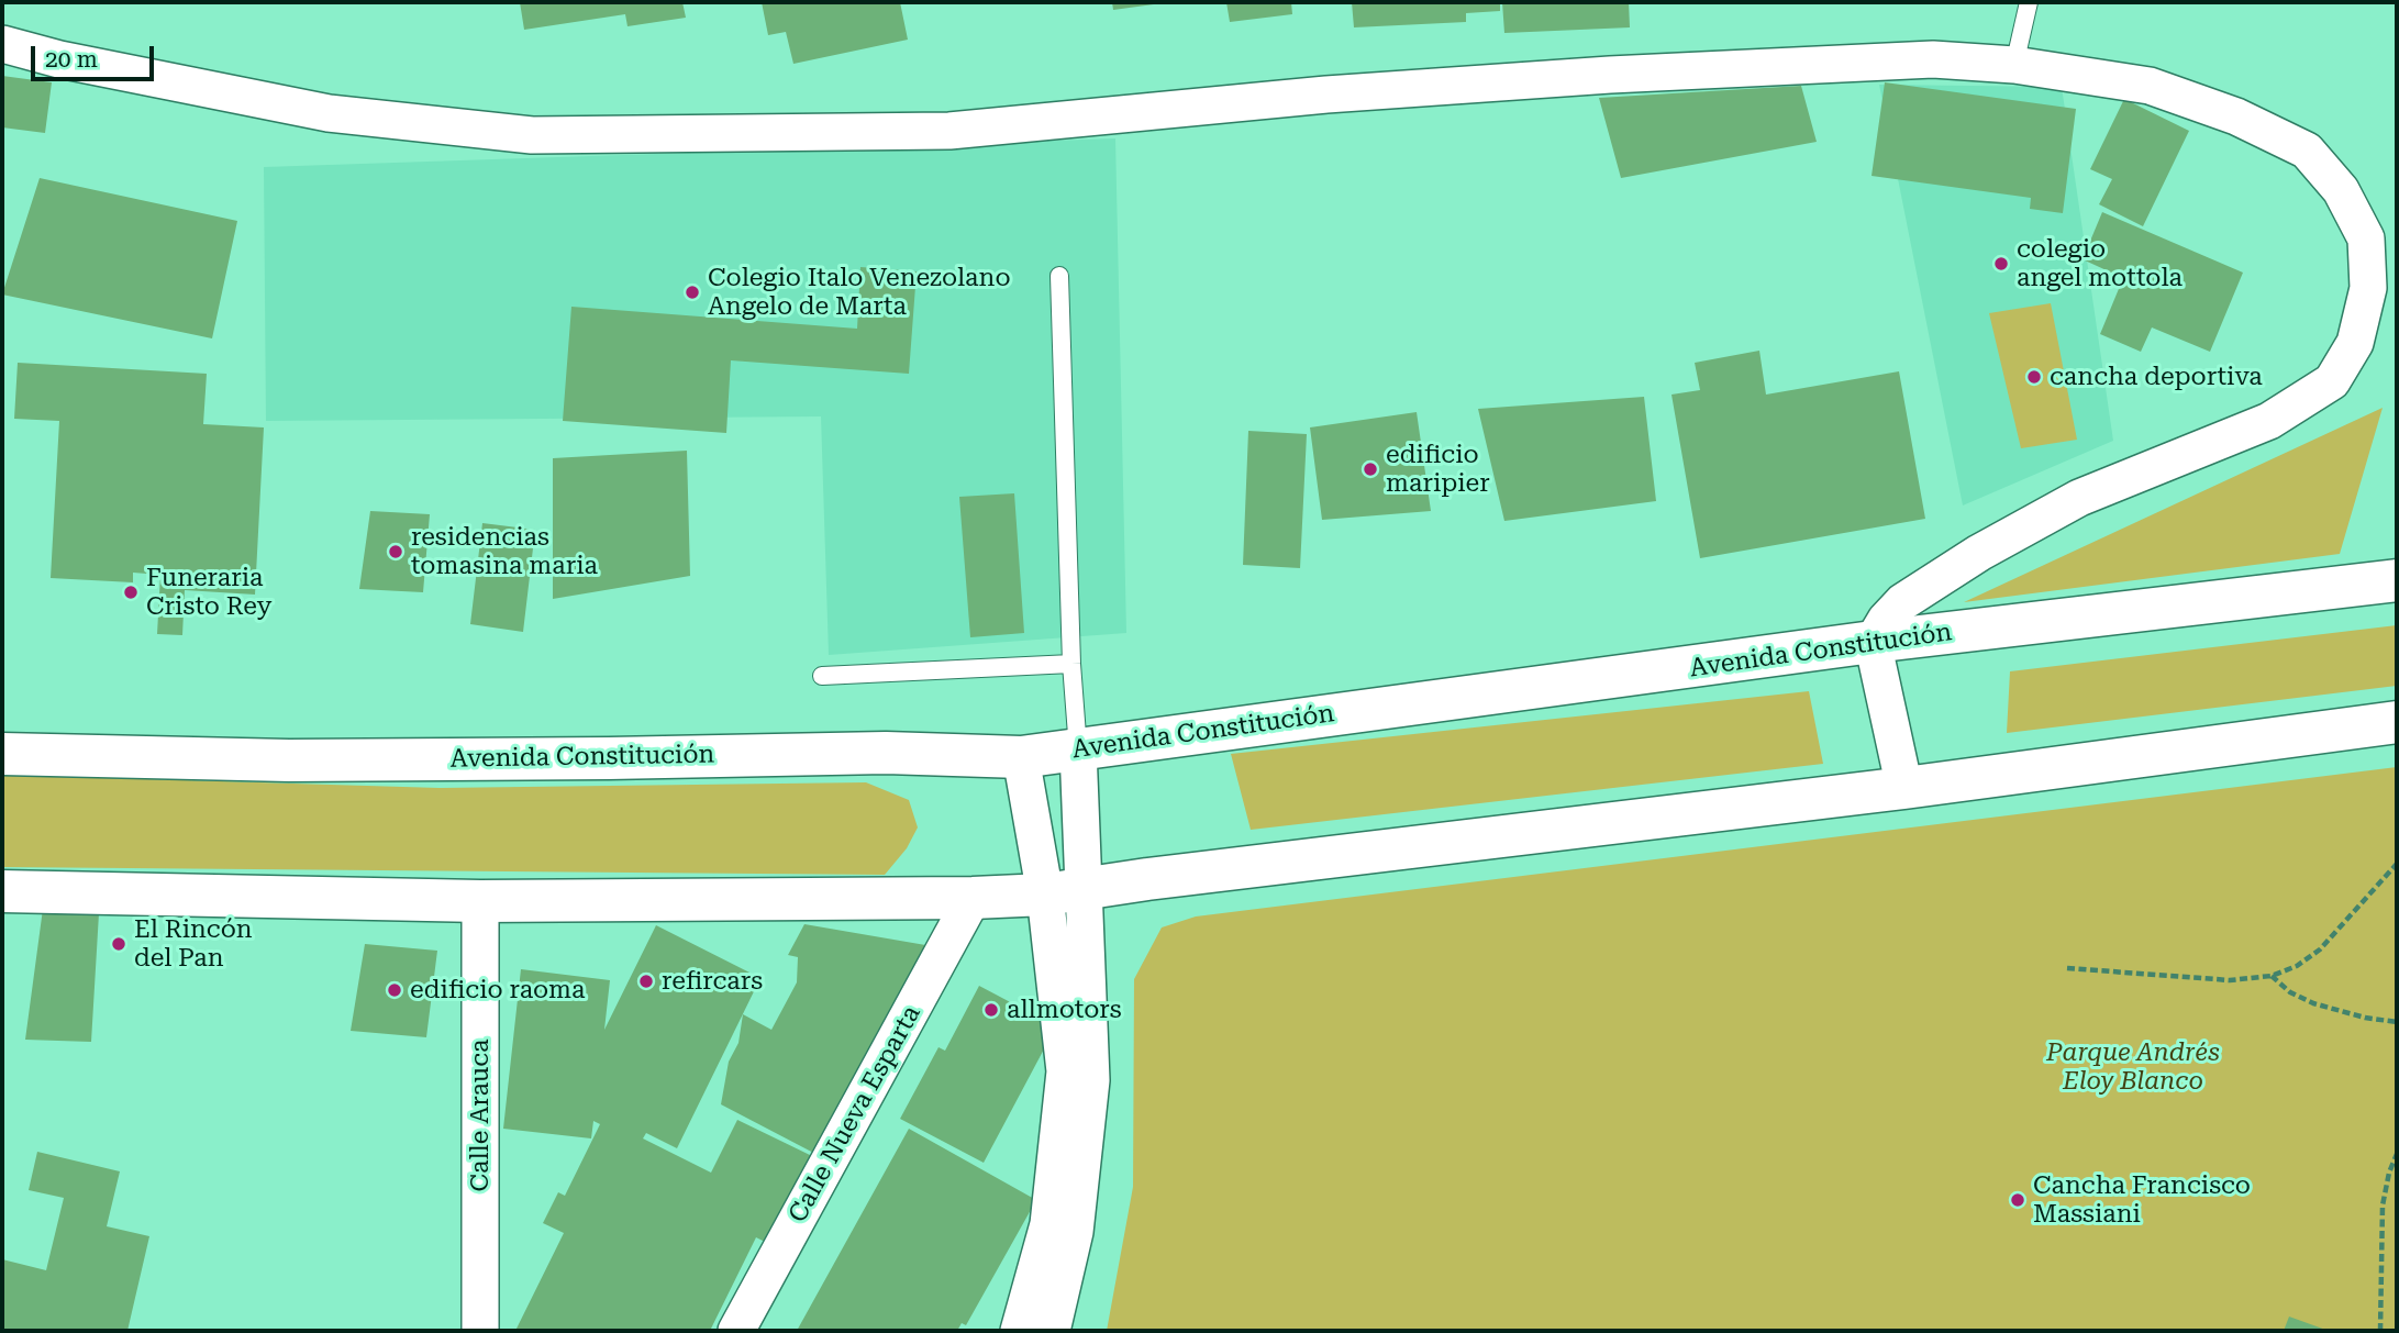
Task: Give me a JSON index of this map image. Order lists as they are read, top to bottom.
{
  "streets": {
    "main road": ["Avenida Constitución"],
    "street": ["Calle Nueva Esparta", "Calle Arauca"]
  },
  "parks": ["Parque Andrés Eloy Blanco"],
  "places": [
    "colegio angel mottola",
    "Colegio Italo Venezolano Angelo de Marta",
    "cancha deportiva",
    "edificio maripier",
    "residencias tomasina maria",
    "Funeraria Cristo Rey",
    "El Rincón del Pan",
    "refircars",
    "edificio raoma",
    "allmotors",
    "Cancha Francisco Massiani"
  ],
  "scale_bar": "20 m"
}
